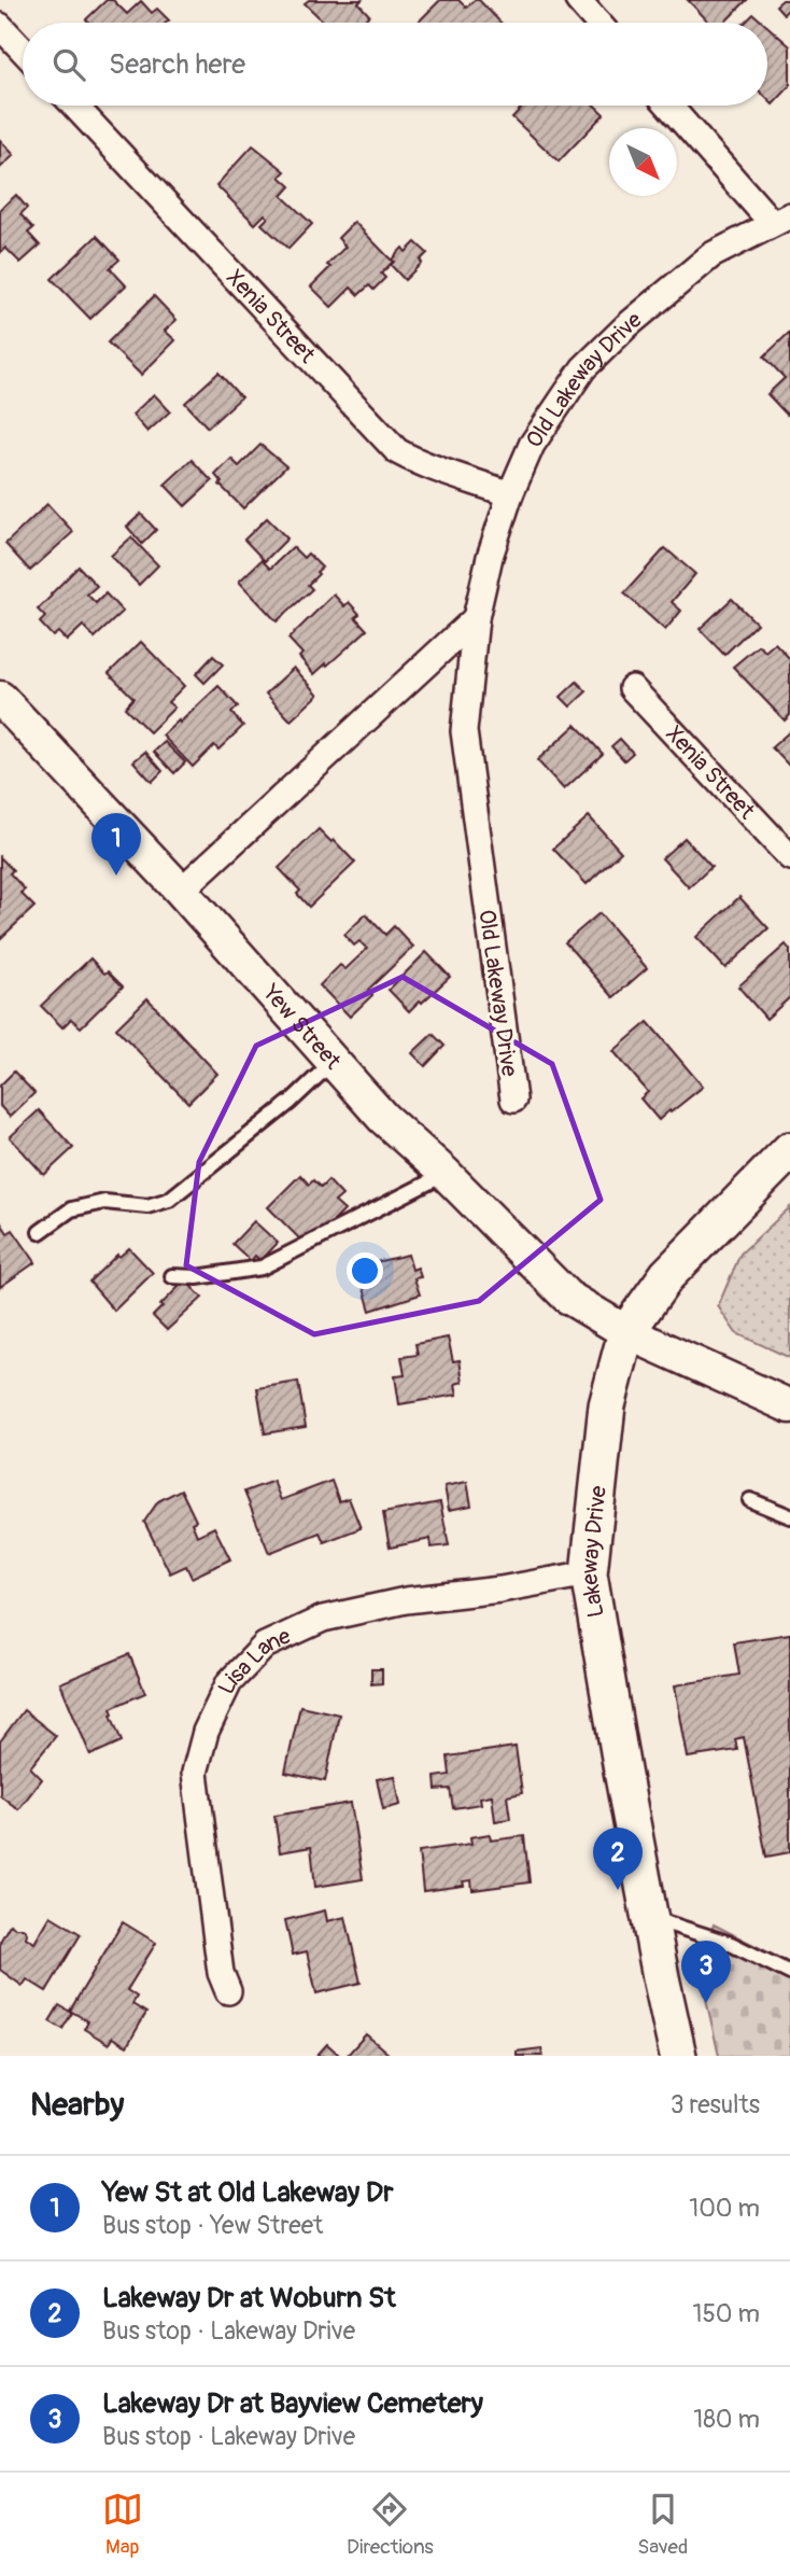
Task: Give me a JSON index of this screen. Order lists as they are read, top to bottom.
{
  "streets": {
    "main road": ["Lakeway Drive"],
    "street": [
      "Xenia Street",
      "Old Lakeway Drive",
      "Yew Street",
      "Lisa Lane"
    ]
  },
  "crossings": [
    ["Xenia Street", "Old Lakeway Drive"],
    ["Yew Street", "Lakeway Drive"],
    ["Lakeway Drive", "Lisa Lane"]
  ],
  "north": "bottom right",
  "page": {
    "search": "Search here",
    "pins": ["1", "2", "3"],
    "heading": ["Nearby", "3 results"],
    "list": [
      {
        "mark": "1",
        "name": "Yew St at Old Lakeway Dr",
        "note": "Bus stop · Yew Street",
        "value": "100 m"
      },
      {
        "mark": "2",
        "name": "Lakeway Dr at Woburn St",
        "note": "Bus stop · Lakeway Drive",
        "value": "150 m"
      },
      {
        "mark": "3",
        "name": "Lakeway Dr at Bayview Cemetery",
        "note": "Bus stop · Lakeway Drive",
        "value": "180 m"
      }
    ],
    "nav": ["Map", "Directions", "Saved"]
  }
}
